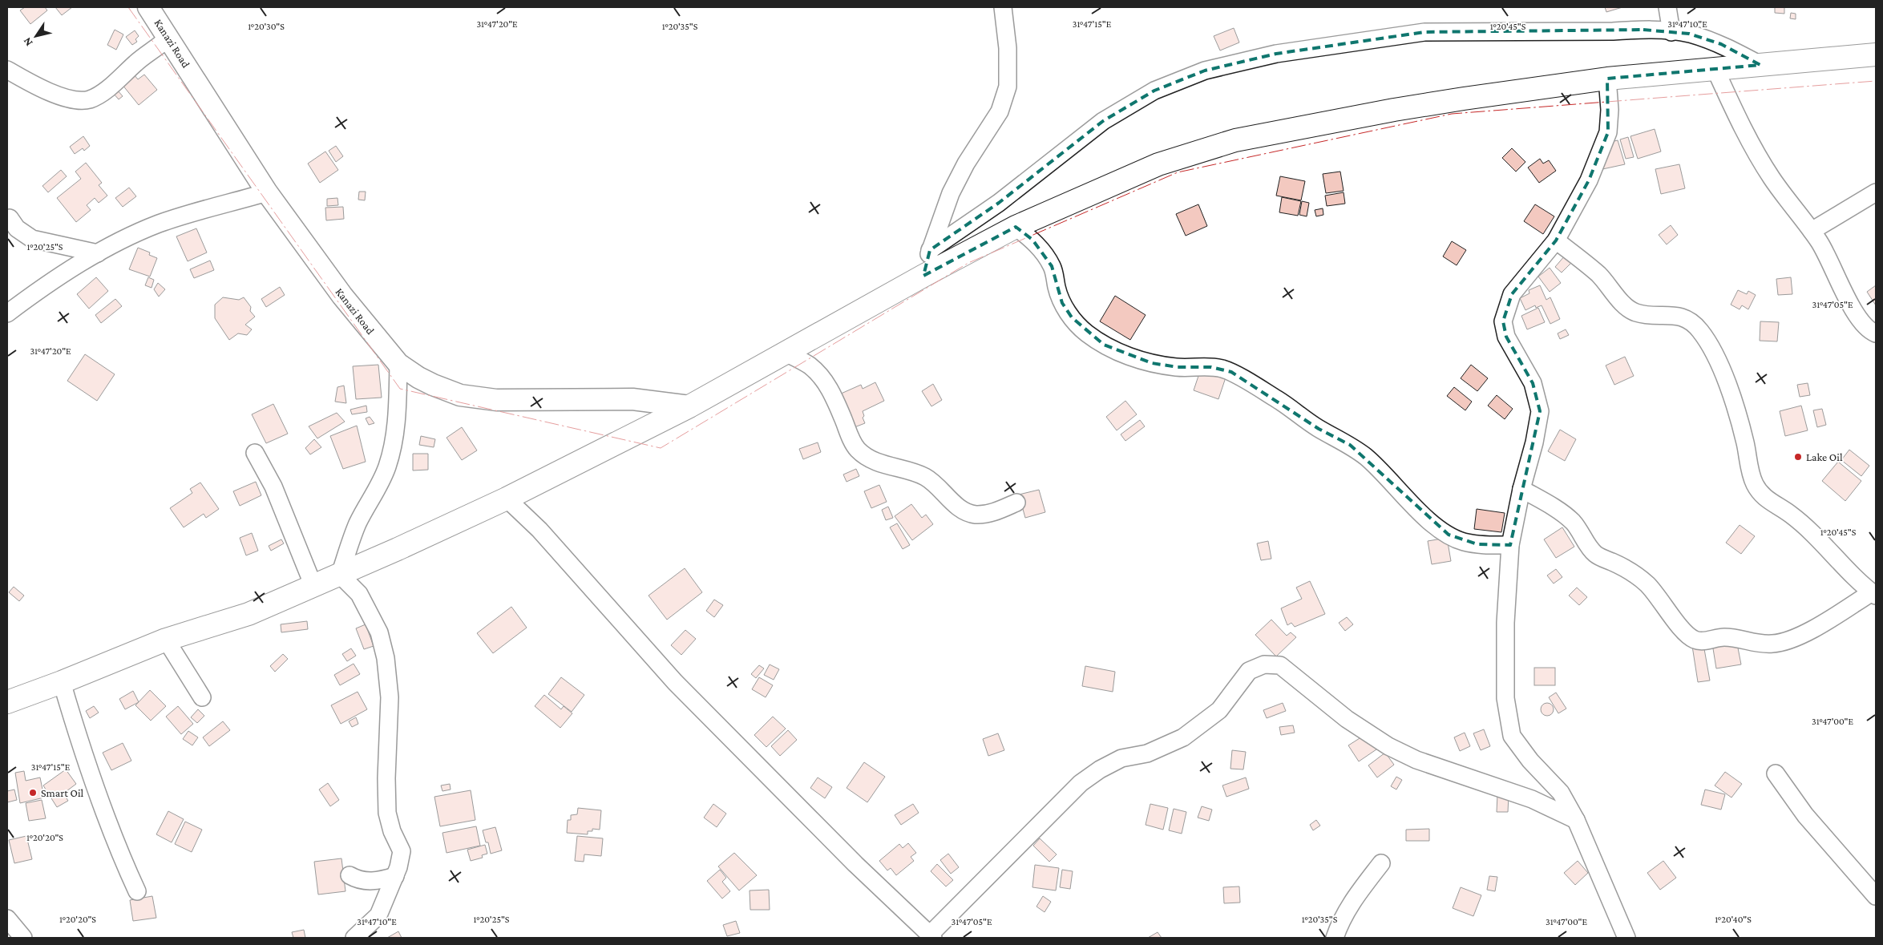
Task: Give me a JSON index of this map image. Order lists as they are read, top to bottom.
{
  "streets": {
    "main road": ["Kanazi Road"]
  },
  "places": ["Lake Oil", "Smart Oil"],
  "north": "bottom left",
  "coordinates": [
    "31°47'15\"E",
    "31°47'10\"E",
    "31°47'20\"E",
    "1°20'30\"S",
    "1°20'35\"S",
    "1°20'45\"S",
    "1°20'25\"S",
    "31°47'05\"E",
    "31°47'00\"E",
    "1°20'20\"S",
    "1°20'40\"S"
  ]
}
